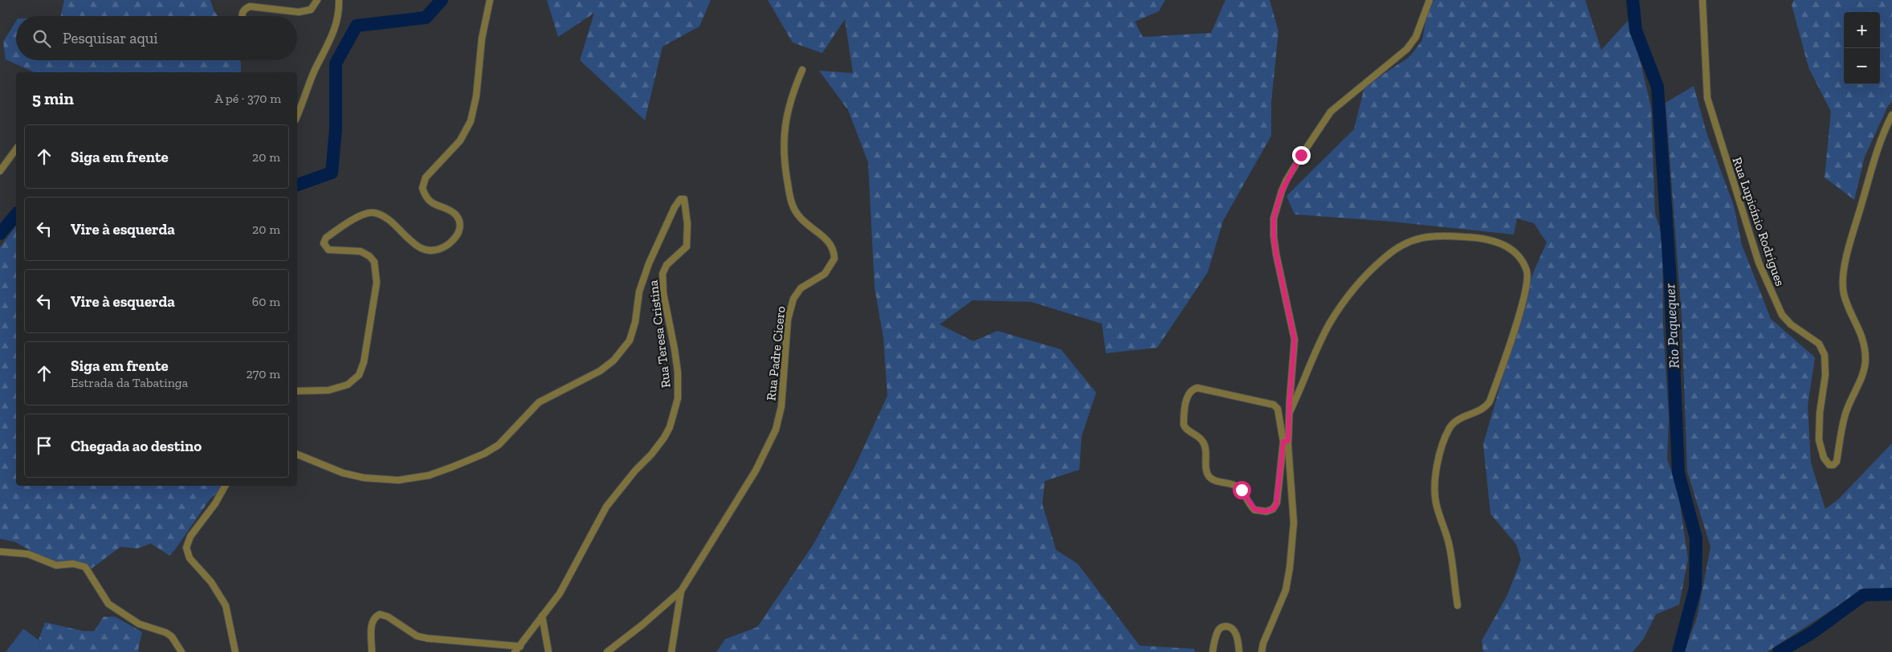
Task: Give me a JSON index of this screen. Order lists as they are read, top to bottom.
{
  "streets": {
    "street": ["Rua Lupicínio Rodrigues", "Rua Teresa Cristina", "Rua Padre Cicero"]
  },
  "water": ["Rio Paquequer"],
  "page": {
    "map_buttons": ["+", "−"],
    "search": "Pesquisar aqui",
    "heading": ["5 min", "A pé · 370 m"],
    "list": [
      ["Siga em frente", "20 m"],
      ["Vire à esquerda", "20 m"],
      ["Vire à esquerda", "60 m"],
      ["Siga em frente", "Estrada da Tabatinga", "270 m"],
      "Chegada ao destino"
    ]
  }
}
